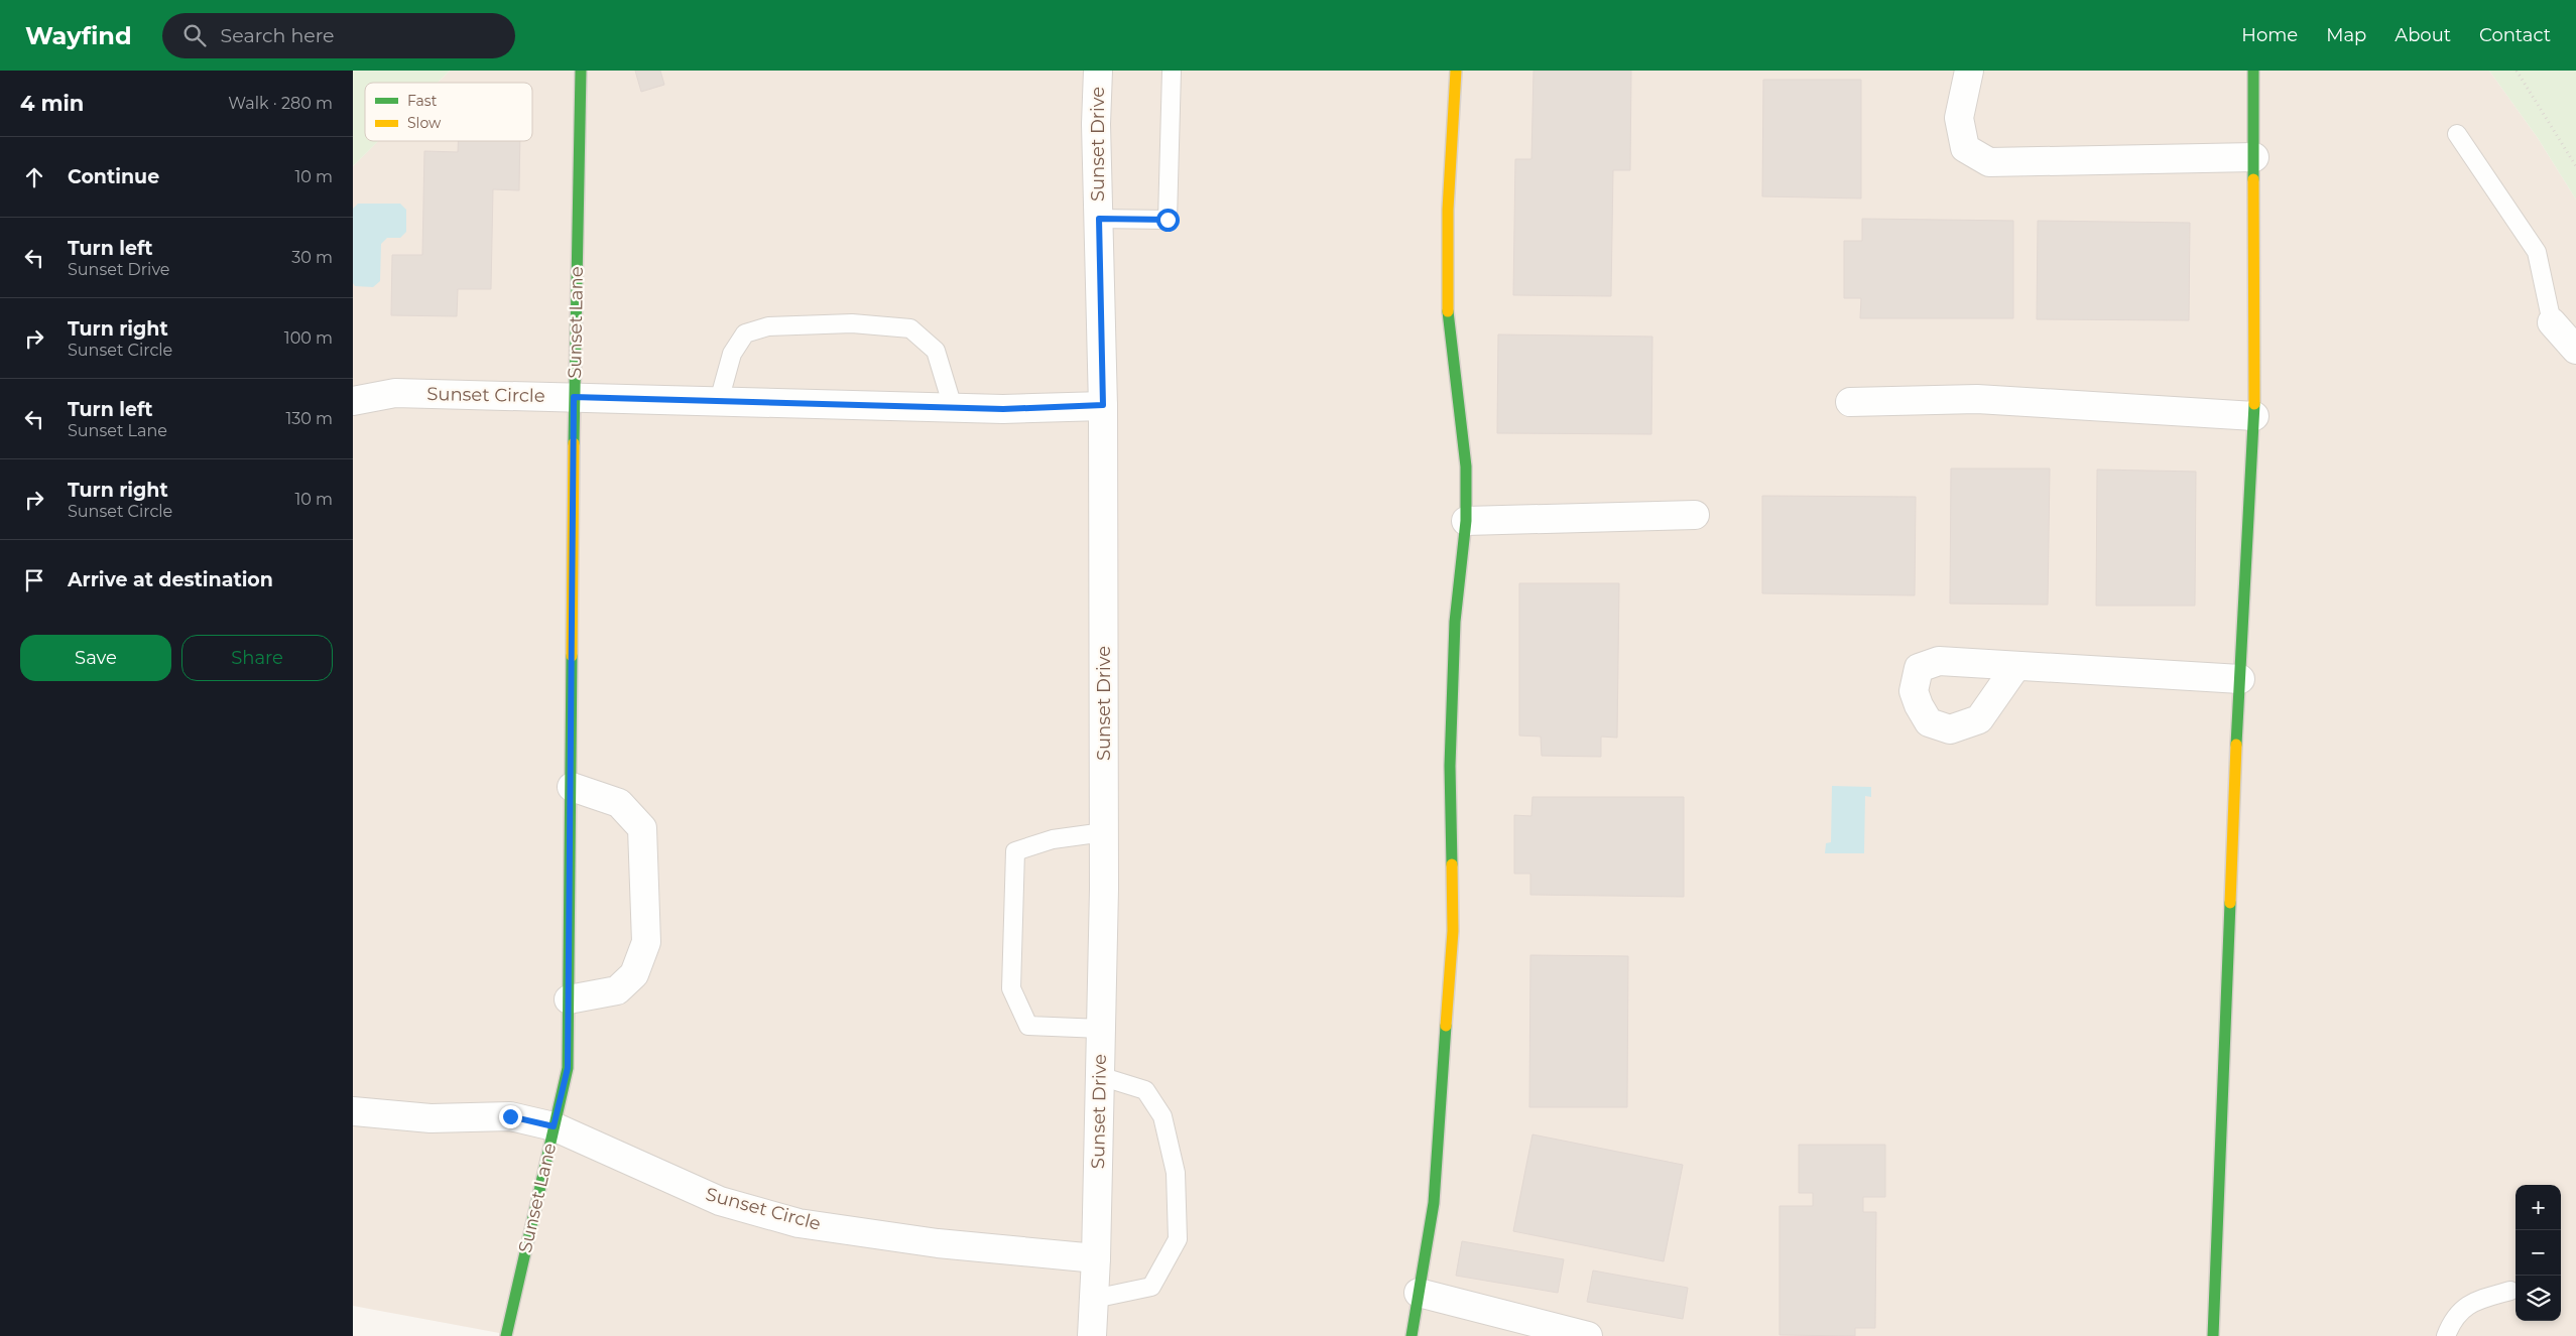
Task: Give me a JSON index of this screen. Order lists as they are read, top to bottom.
{
  "streets": {
    "street": ["Sunset Drive", "Sunset Lane", "Sunset Circle"]
  },
  "crossings": [
    ["Sunset Drive", "Sunset Circle"],
    ["Sunset Lane", "Sunset Circle"]
  ],
  "legend": ["Fast", "Slow"],
  "page": {
    "header": "Wayfind",
    "search": "Search here",
    "nav": [
      "Home",
      "Map",
      "About",
      "Contact"
    ],
    "heading": ["4 min", "Walk · 280 m"],
    "list": [
      ["Continue", "10 m"],
      ["Turn left", "Sunset Drive", "30 m"],
      ["Turn right", "Sunset Circle", "100 m"],
      ["Turn left", "Sunset Lane", "130 m"],
      ["Turn right", "Sunset Circle", "10 m"],
      "Arrive at destination"
    ],
    "buttons": ["Save", "Share"],
    "map_buttons": ["+", "−"]
  }
}
